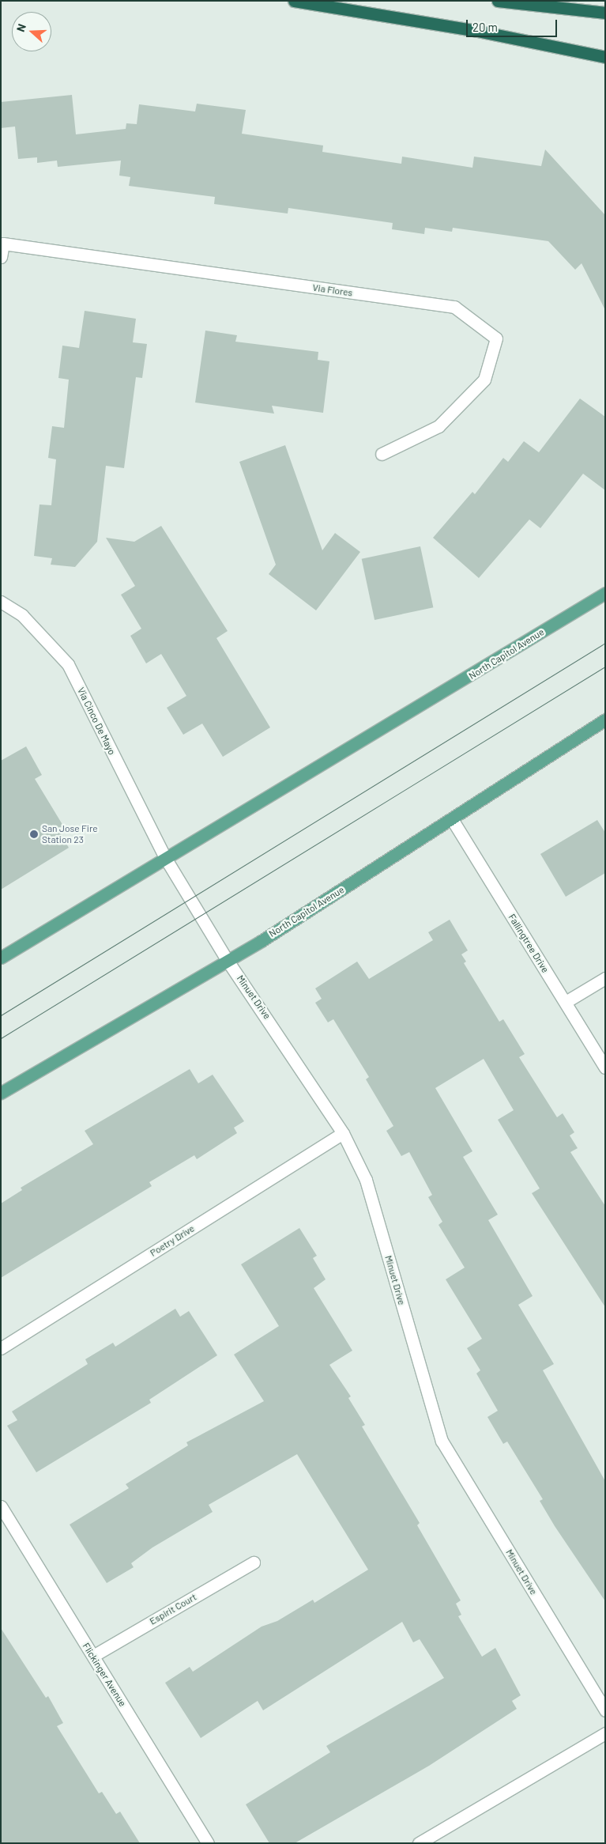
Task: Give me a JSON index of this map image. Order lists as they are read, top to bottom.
{
  "streets": {
    "main road": ["North Capitol Avenue"],
    "street": [
      "Via Flores",
      "Via Cinco De Mayo",
      "Fallingtree Drive",
      "Minuet Drive",
      "Poetry Drive",
      "Espirit Court",
      "Flickinger Avenue"
    ]
  },
  "crossings": [
    ["North Capitol Avenue", "Via Cinco De Mayo"],
    ["North Capitol Avenue", "Fallingtree Drive"],
    ["North Capitol Avenue", "Minuet Drive"],
    ["Via Cinco De Mayo", "Minuet Drive"],
    ["Minuet Drive", "Poetry Drive"],
    ["Espirit Court", "Flickinger Avenue"]
  ],
  "places": ["San Jose Fire Station 23"],
  "scale_bar": "20 m",
  "north": "left"
}
